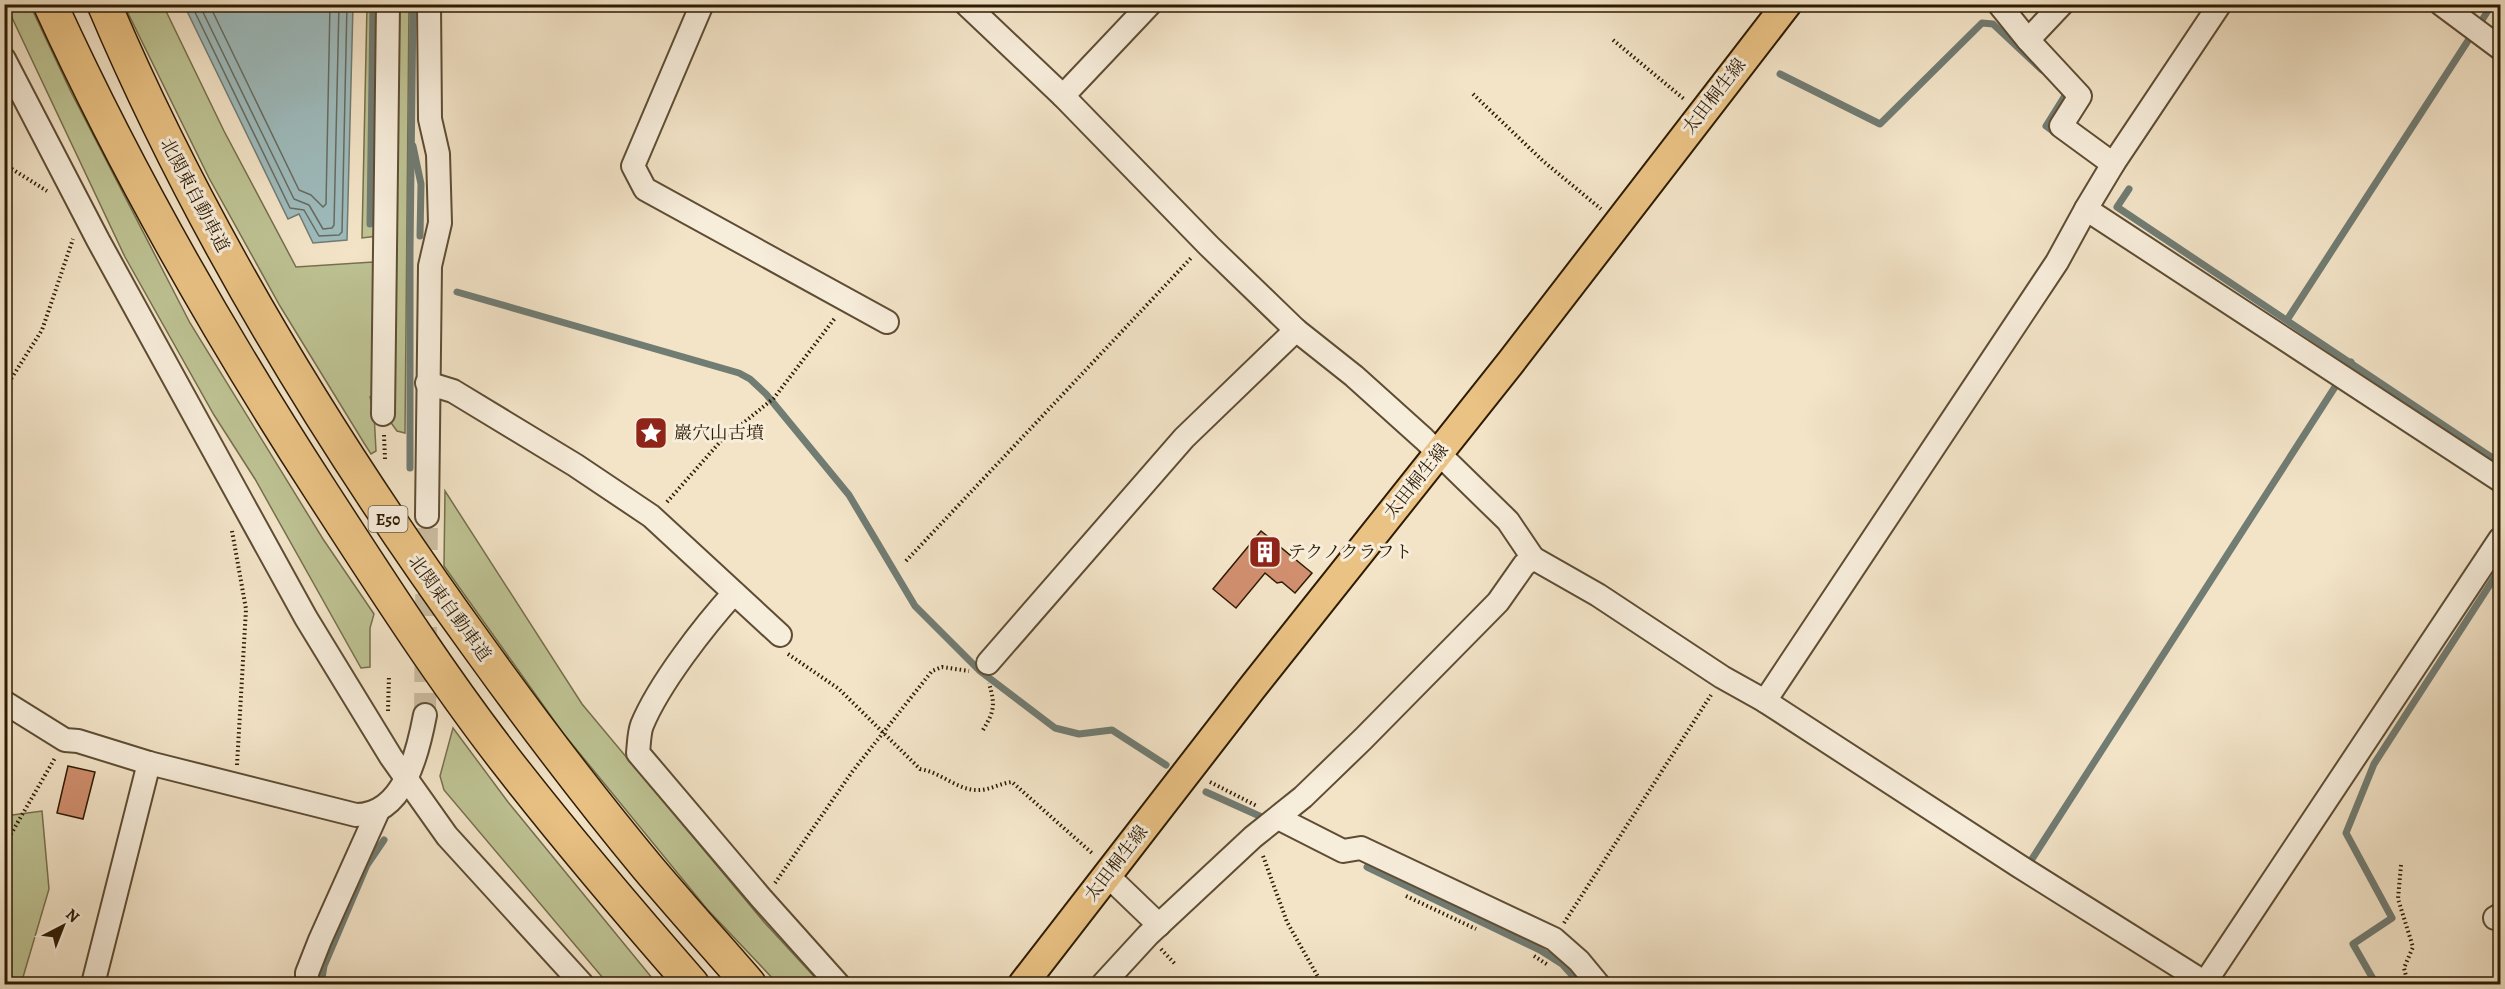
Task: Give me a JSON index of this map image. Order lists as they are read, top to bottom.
{
  "streets": {
    "highway": ["北関東自動車道", "E50"],
    "main road": ["太田桐生線"]
  },
  "places": {
    "place": ["巖穴山古墳"],
    "building": ["テクノクラフト"]
  },
  "north": "top right"
}
